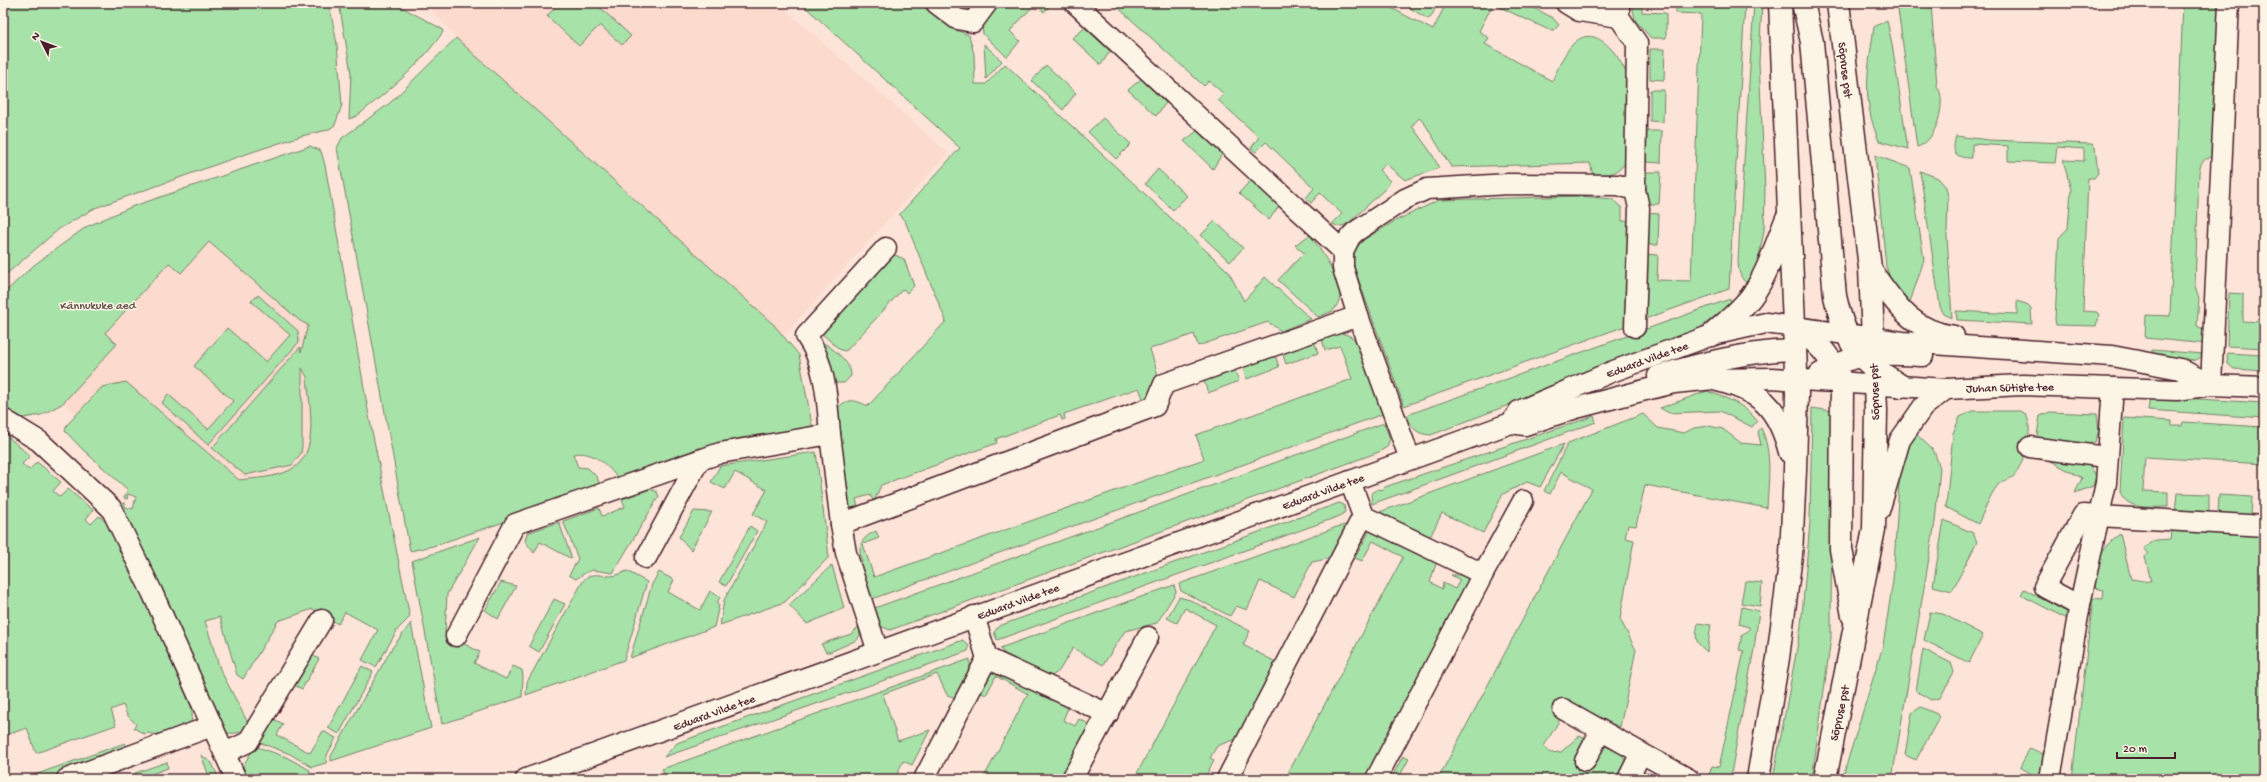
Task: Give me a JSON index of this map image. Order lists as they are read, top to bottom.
{
  "streets": {
    "main road": ["Sõpruse pst"],
    "street": ["Eduard Vilde tee", "Juhan Sütiste tee"]
  },
  "parks": ["Kännukuke aed"],
  "scale_bar": "20 m",
  "north": "top left"
}
